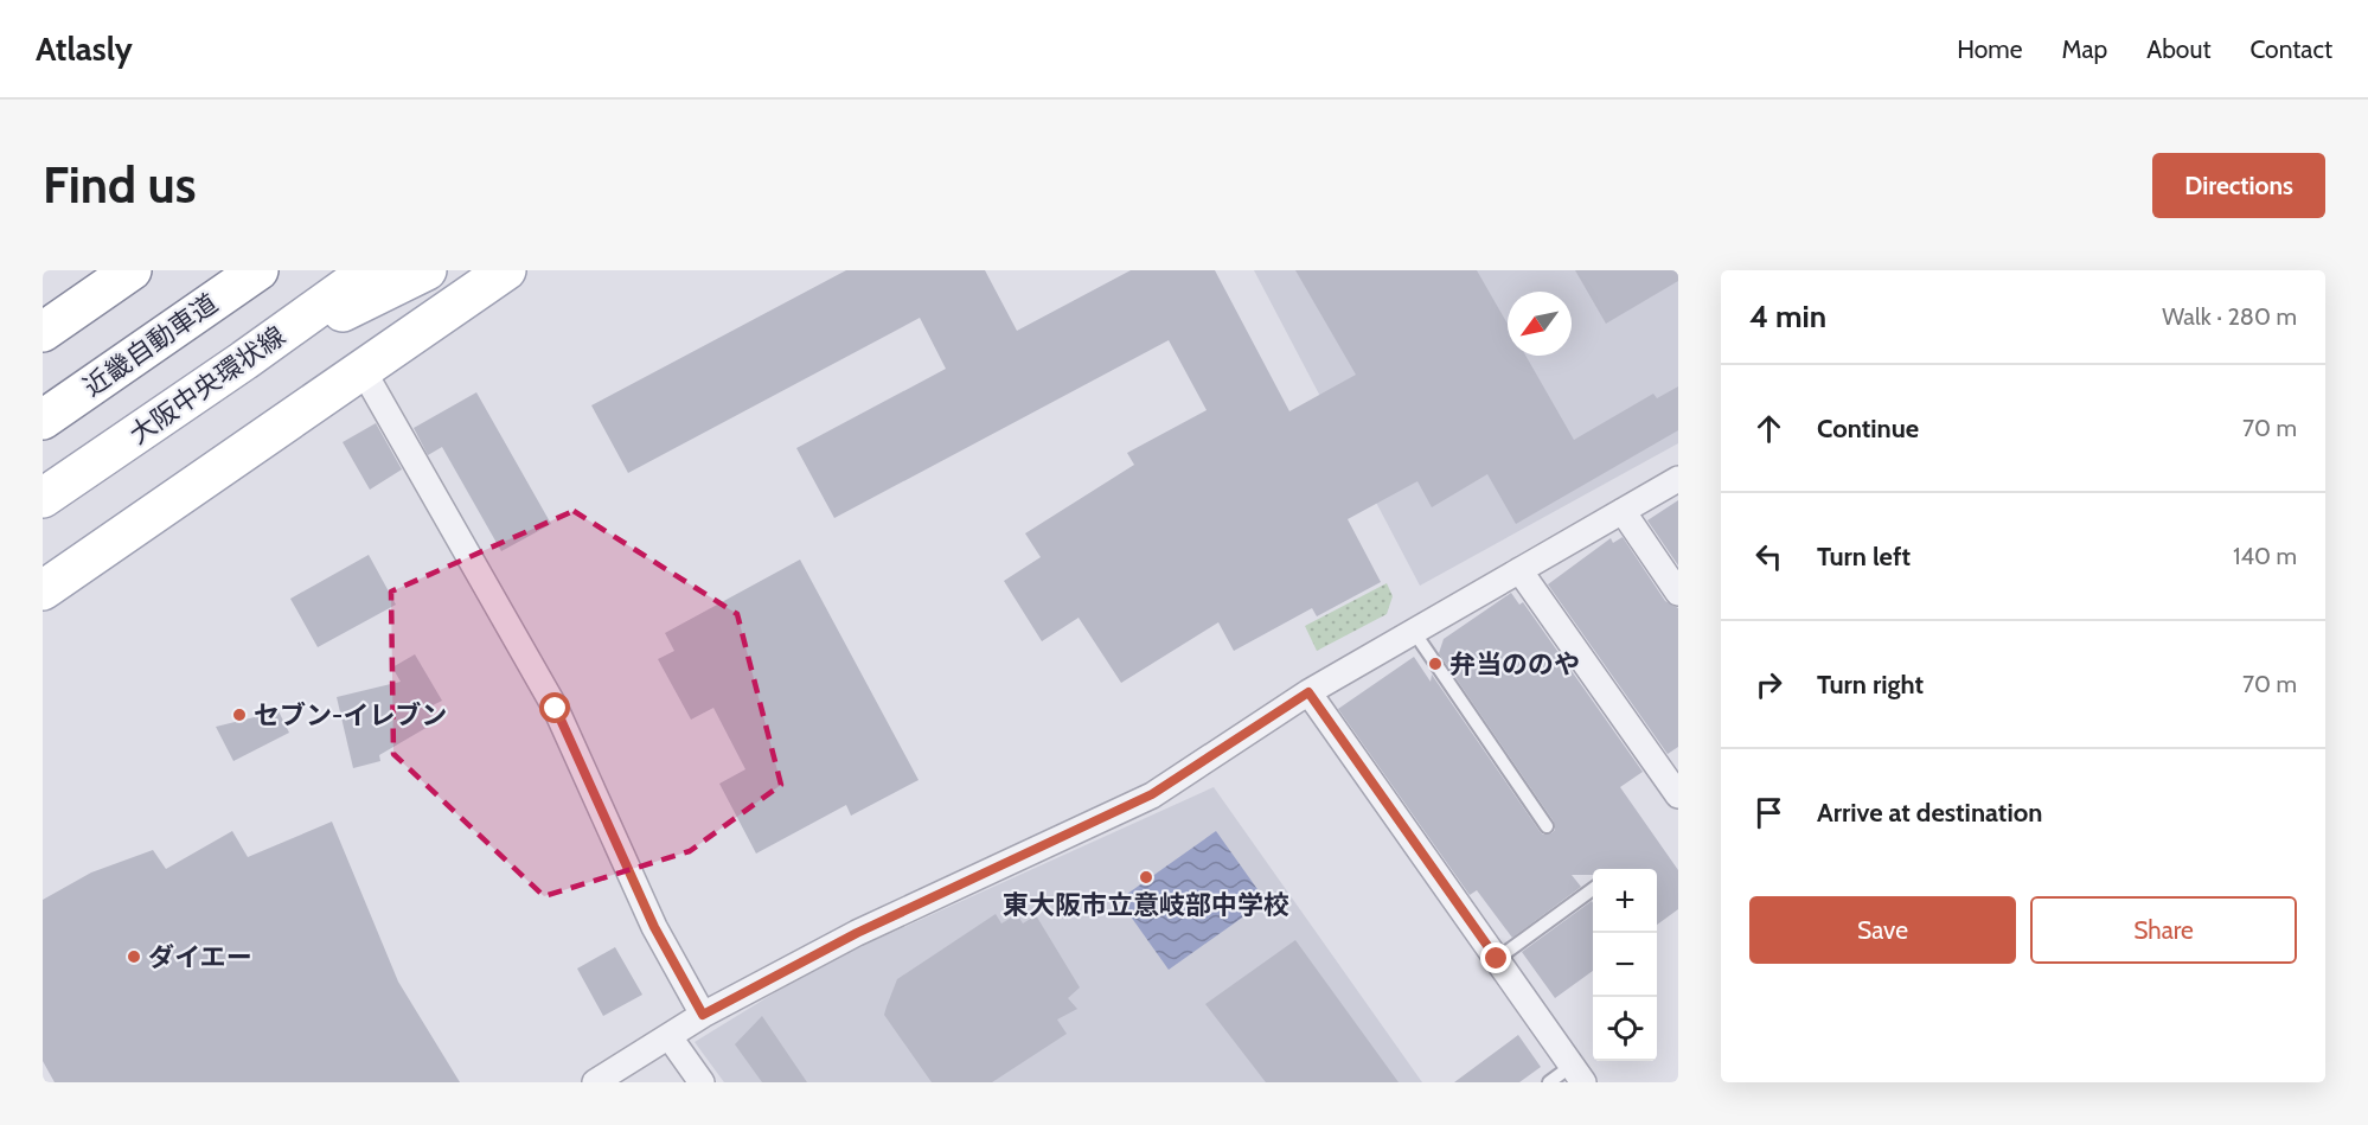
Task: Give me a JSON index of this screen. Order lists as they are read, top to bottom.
{
  "streets": {
    "main road": ["近畿自動車道", "大阪中央環状線"]
  },
  "places": [
    "弁当ののや",
    "セブン-イレブン",
    "東大阪市立意岐部中学校",
    "ダイエー"
  ],
  "north": "bottom left",
  "page": {
    "header": "Atlasly",
    "nav": [
      "Home",
      "Map",
      "About",
      "Contact"
    ],
    "buttons": [
      "Directions",
      ["Save", "Share"]
    ],
    "title": "Find us",
    "heading": ["4 min", "Walk · 280 m"],
    "list": [
      ["Continue", "70 m"],
      ["Turn left", "140 m"],
      ["Turn right", "70 m"],
      "Arrive at destination"
    ],
    "map_buttons": ["+", "−"]
  }
}
